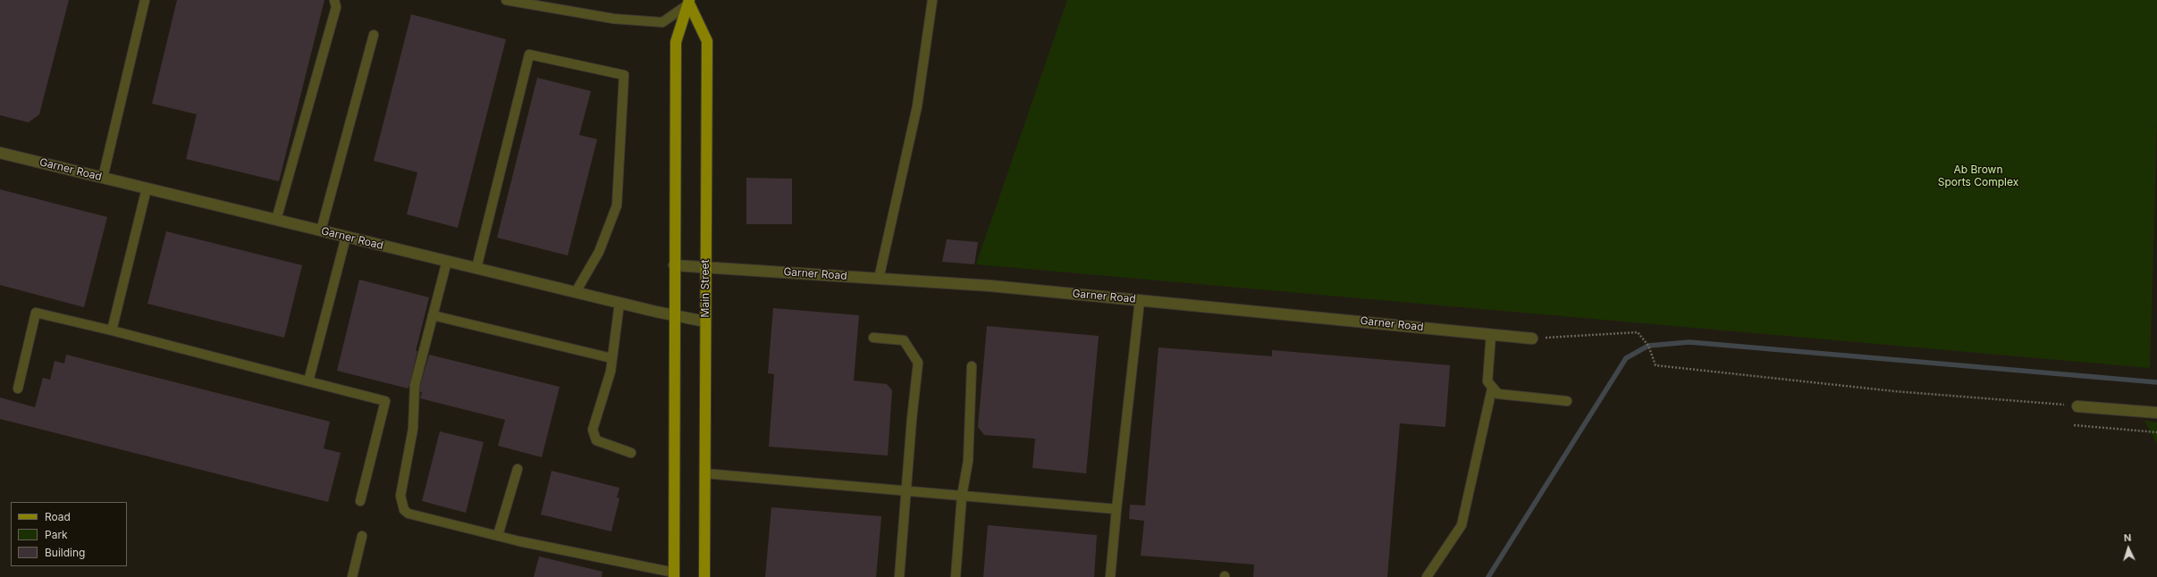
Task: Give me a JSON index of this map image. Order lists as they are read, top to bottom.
{
  "streets": {
    "main road": ["Main Street"],
    "street": ["Garner Road"]
  },
  "crossings": [
    ["Garner Road", "Main Street"]
  ],
  "parks": ["Ab Brown Sports Complex"],
  "legend": ["Road", "Park", "Building"],
  "north": "top"
}
